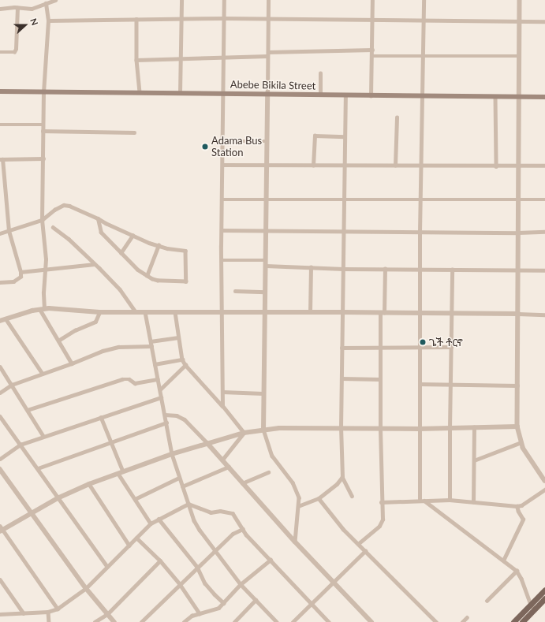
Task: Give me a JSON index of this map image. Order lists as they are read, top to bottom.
{
  "streets": {
    "main road": ["Abebe Bikila Street"]
  },
  "places": ["Adama Bus Station", "ጌች ቶርኖ"],
  "north": "right"
}
